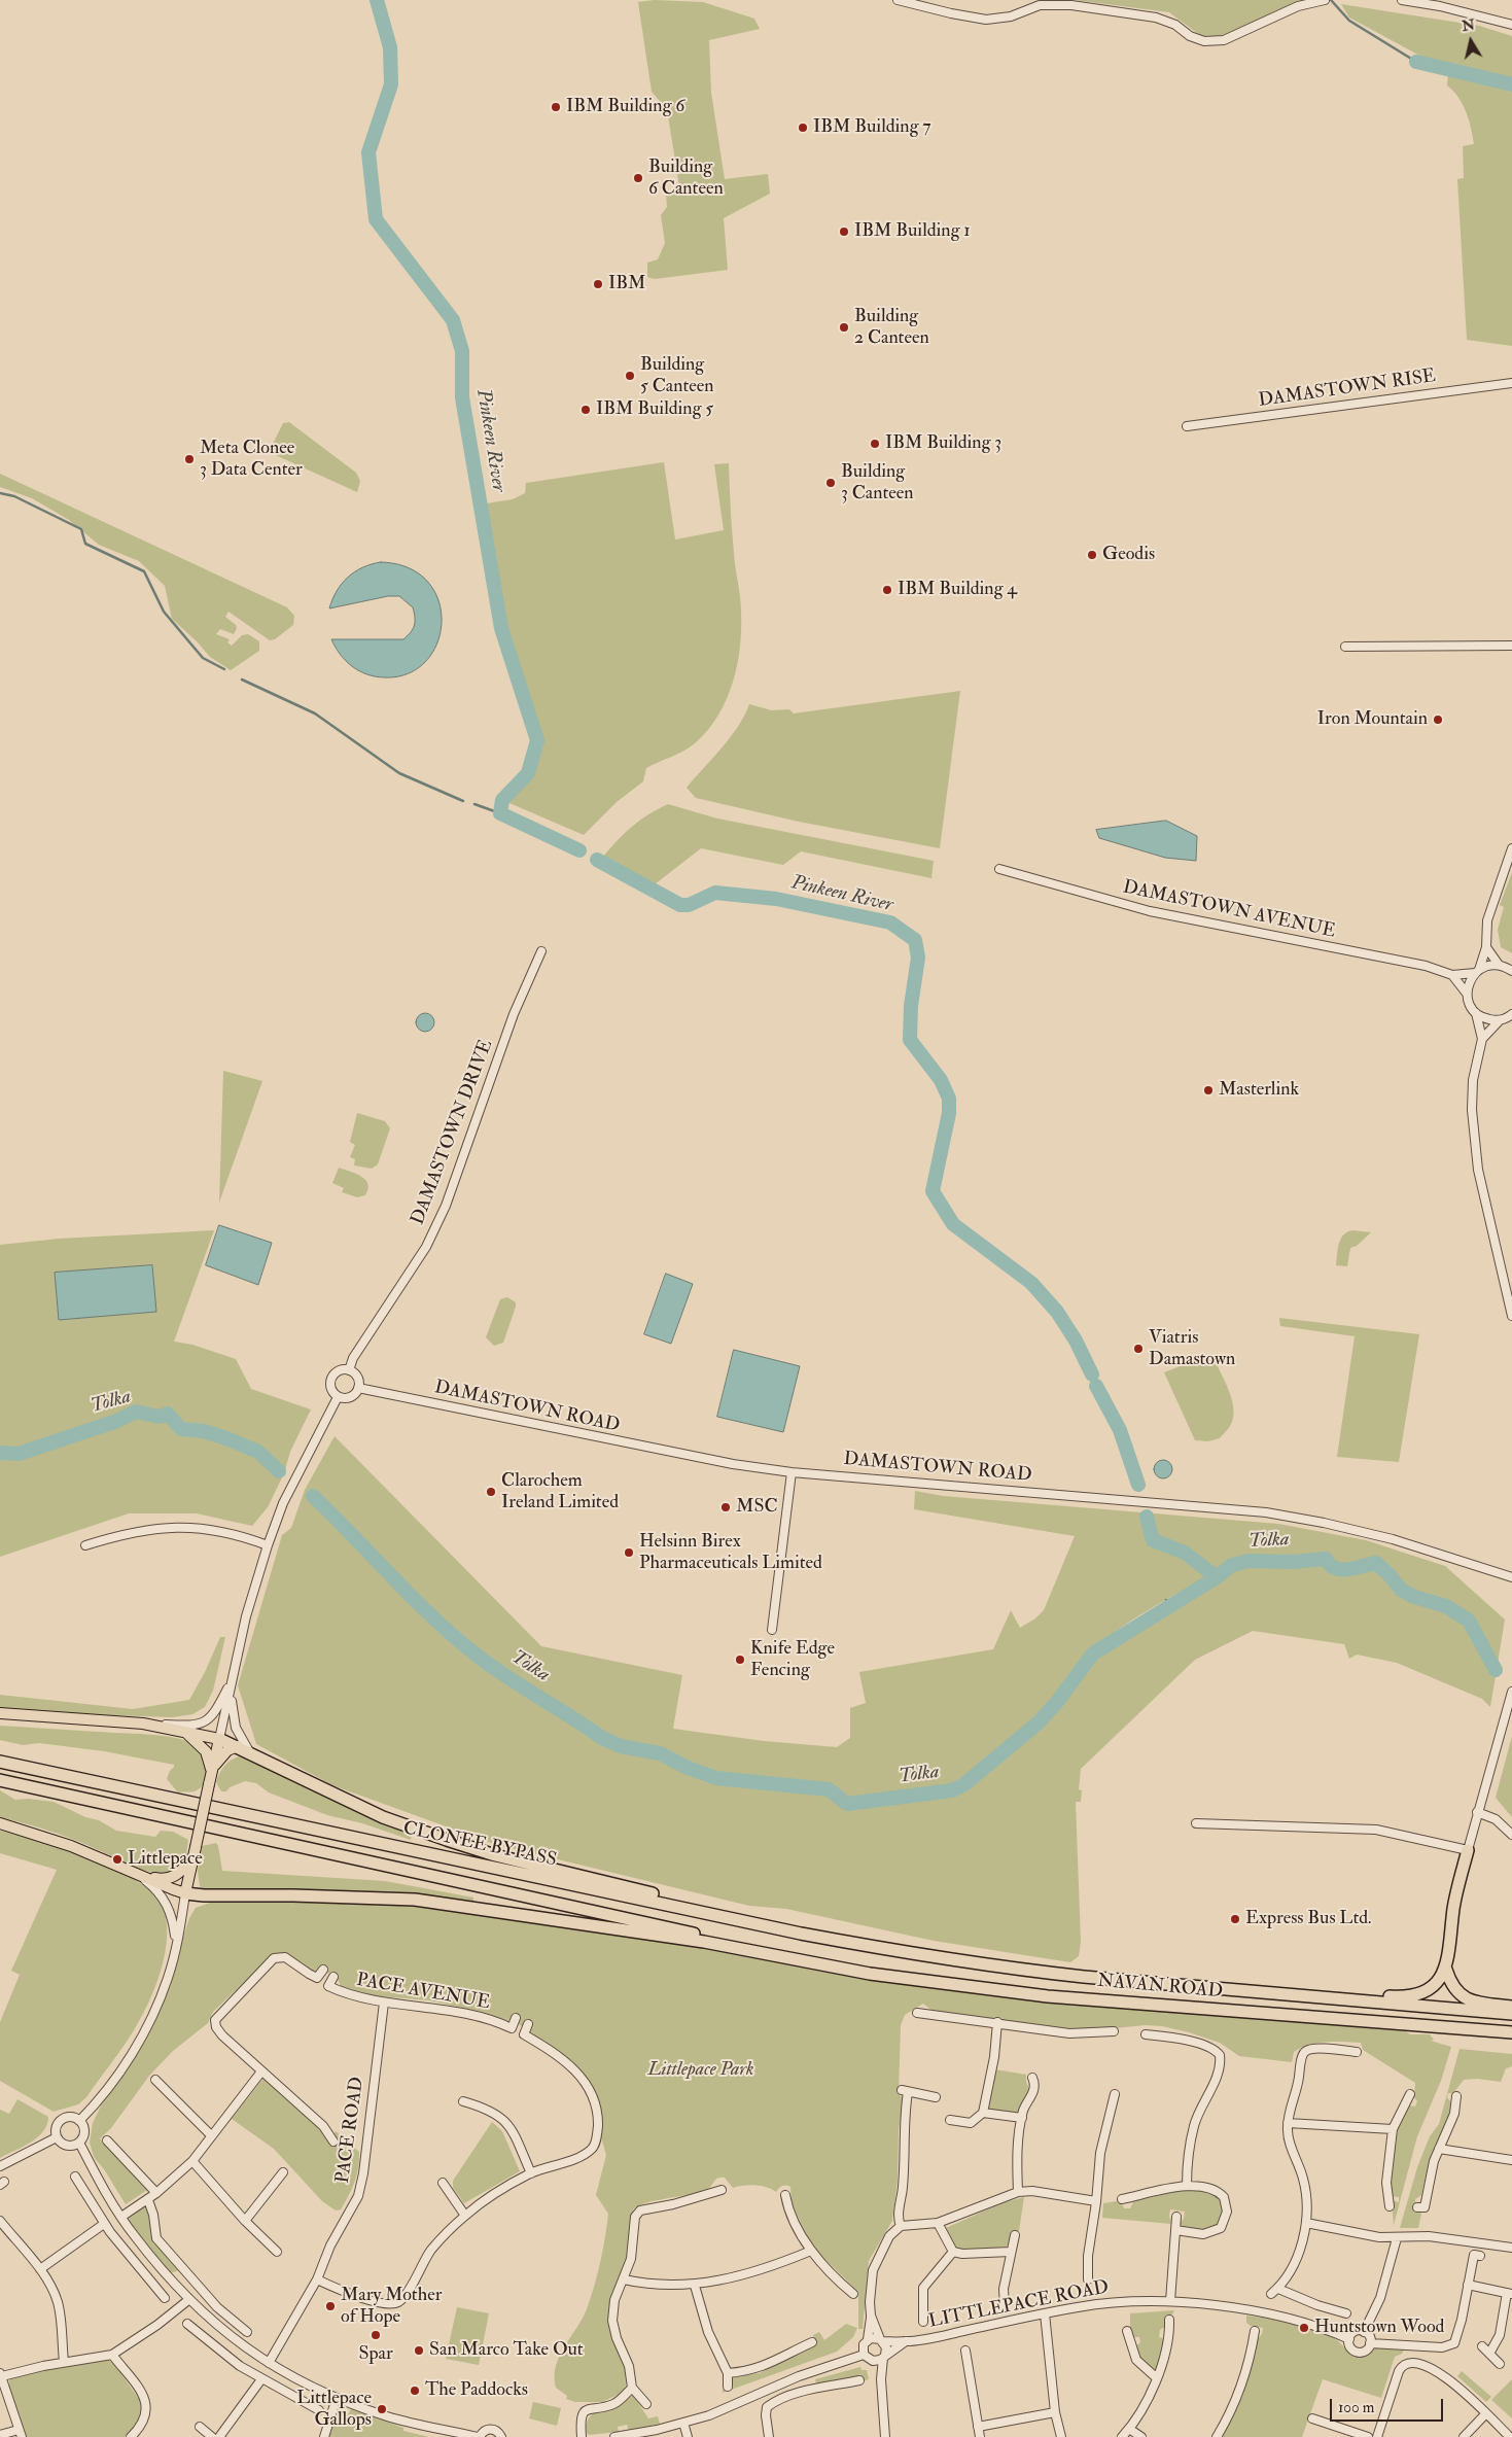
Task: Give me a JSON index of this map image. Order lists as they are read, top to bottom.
{
  "streets": {
    "highway": ["CLONEE BYPASS", "NAVAN ROAD"],
    "street": [
      "DAMASTOWN RISE",
      "DAMASTOWN AVENUE",
      "DAMASTOWN DRIVE",
      "DAMASTOWN ROAD",
      "PACE AVENUE",
      "PACE ROAD",
      "LITTLEPACE ROAD"
    ]
  },
  "crossings": [
    ["DAMASTOWN DRIVE", "DAMASTOWN ROAD"],
    ["CLONEE BYPASS", "NAVAN ROAD"],
    ["PACE AVENUE", "PACE ROAD"]
  ],
  "water": ["Pinkeen River", "Tolka"],
  "parks": ["Littlepace Park"],
  "places": [
    "IBM Building 6",
    "IBM Building 7",
    "Building 6 Canteen",
    "IBM Building 1",
    "IBM",
    "Building 2 Canteen",
    "Building 5 Canteen",
    "IBM Building 5",
    "IBM Building 3",
    "Meta Clonee 3 Data Center",
    "Building 3 Canteen",
    "Geodis",
    "IBM Building 4",
    "Iron Mountain",
    "Masterlink",
    "Viatris Damastown",
    "Clarochem Ireland Limited",
    "MSC",
    "Helsinn Birex Pharmaceuticals Limited",
    "Knife Edge Fencing",
    "Littlepace",
    "Express Bus Ltd.",
    "Mary Mother of Hope",
    "Huntstown Wood",
    "Spar",
    "San Marco Take Out",
    "The Paddocks",
    "Littlepace Gallops"
  ],
  "scale_bar": "100 m",
  "north": "top"
}
